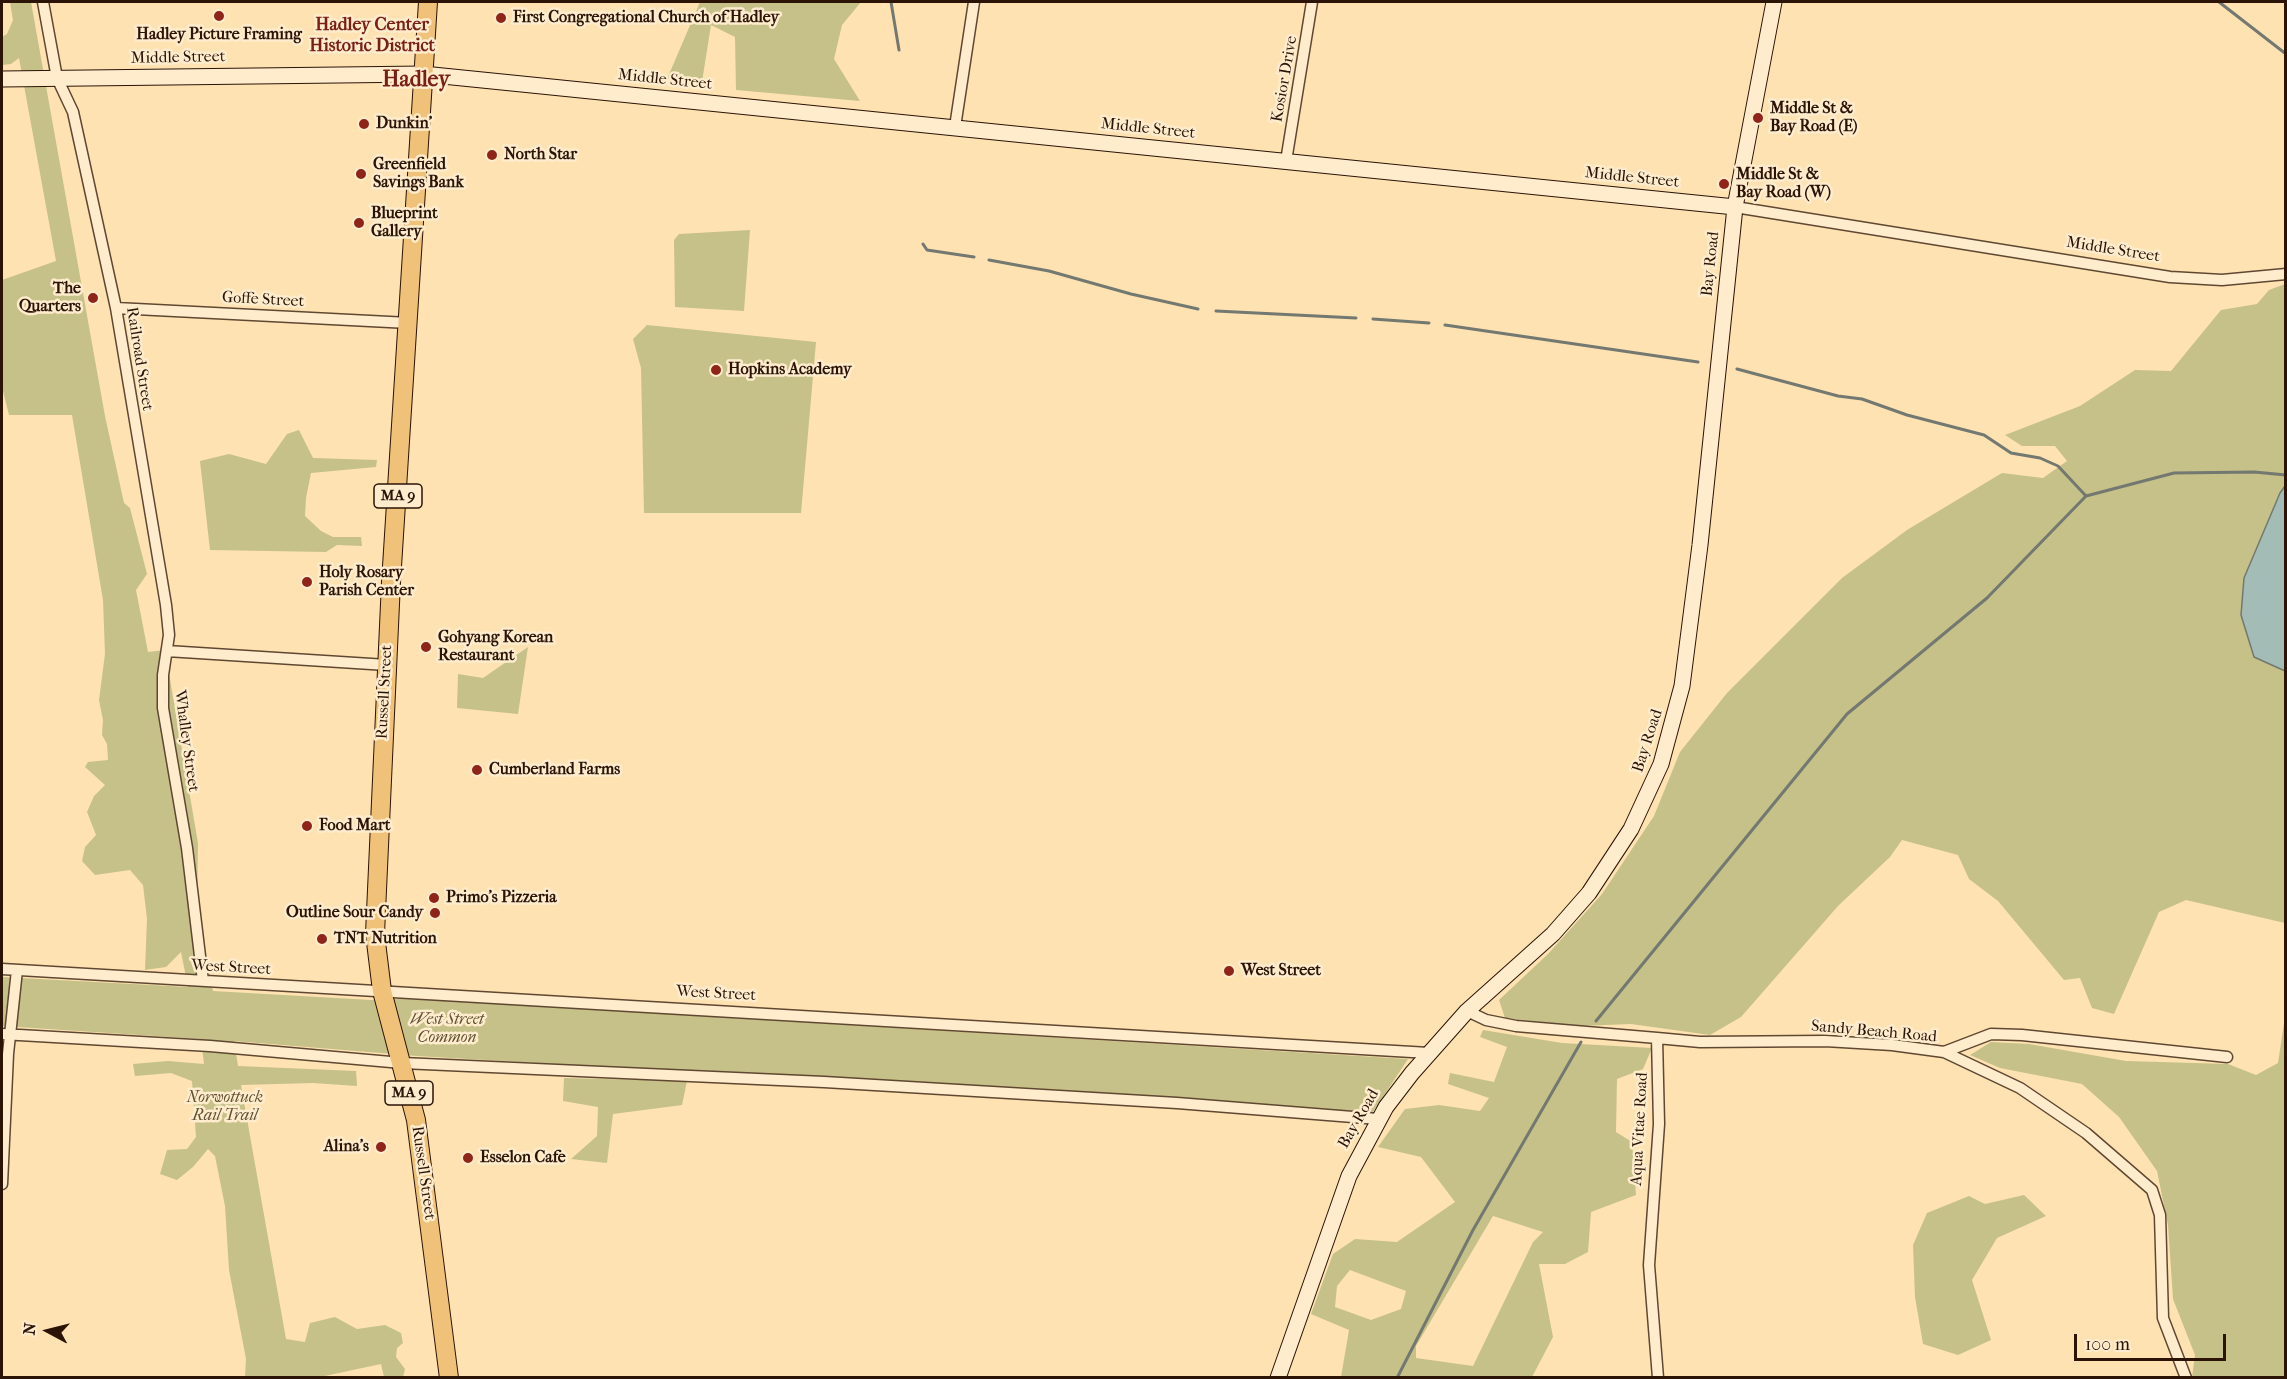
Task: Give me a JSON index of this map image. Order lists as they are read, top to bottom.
{
  "streets": {
    "highway": ["MA 9", "Russell Street"],
    "main road": ["Middle Street", "Bay Road"],
    "street": [
      "Kosior Drive",
      "Goffe Street",
      "Railroad Street",
      "Whalley Street",
      "West Street",
      "Sandy Beach Road",
      "Aqua Vitae Road"
    ]
  },
  "crossings": [
    ["Middle Street", "Kosior Drive"],
    ["Middle Street", "Bay Road"],
    ["Middle Street", "Railroad Street"],
    ["Middle Street", "Russell Street"],
    ["Bay Road", "West Street"],
    ["Goffe Street", "Railroad Street"],
    ["Goffe Street", "Russell Street"],
    ["Railroad Street", "Whalley Street"],
    ["Russell Street", "West Street"],
    ["Whalley Street", "West Street"],
    ["Sandy Beach Road", "Aqua Vitae Road"]
  ],
  "districts": ["Hadley Center Historic District", "Hadley"],
  "parks": ["West Street Common", "Norwottuck Rail Trail"],
  "places": [
    "Hadley Picture Framing",
    "First Congregational Church of Hadley",
    "Middle St & Bay Road (E)",
    "Dunkin'",
    "North Star",
    "Greenfield Savings Bank",
    "Middle St & Bay Road (W)",
    "Blueprint Gallery",
    "The Quarters",
    "Hopkins Academy",
    "Holy Rosary Parish Center",
    "Gohyang Korean Restaurant",
    "Cumberland Farms",
    "Food Mart",
    "Primo's Pizzeria",
    "Outline Sour Candy",
    "TNT Nutrition",
    "West Street",
    "Alina's",
    "Esselon Cafe"
  ],
  "scale_bar": "100 m",
  "north": "left"
}
